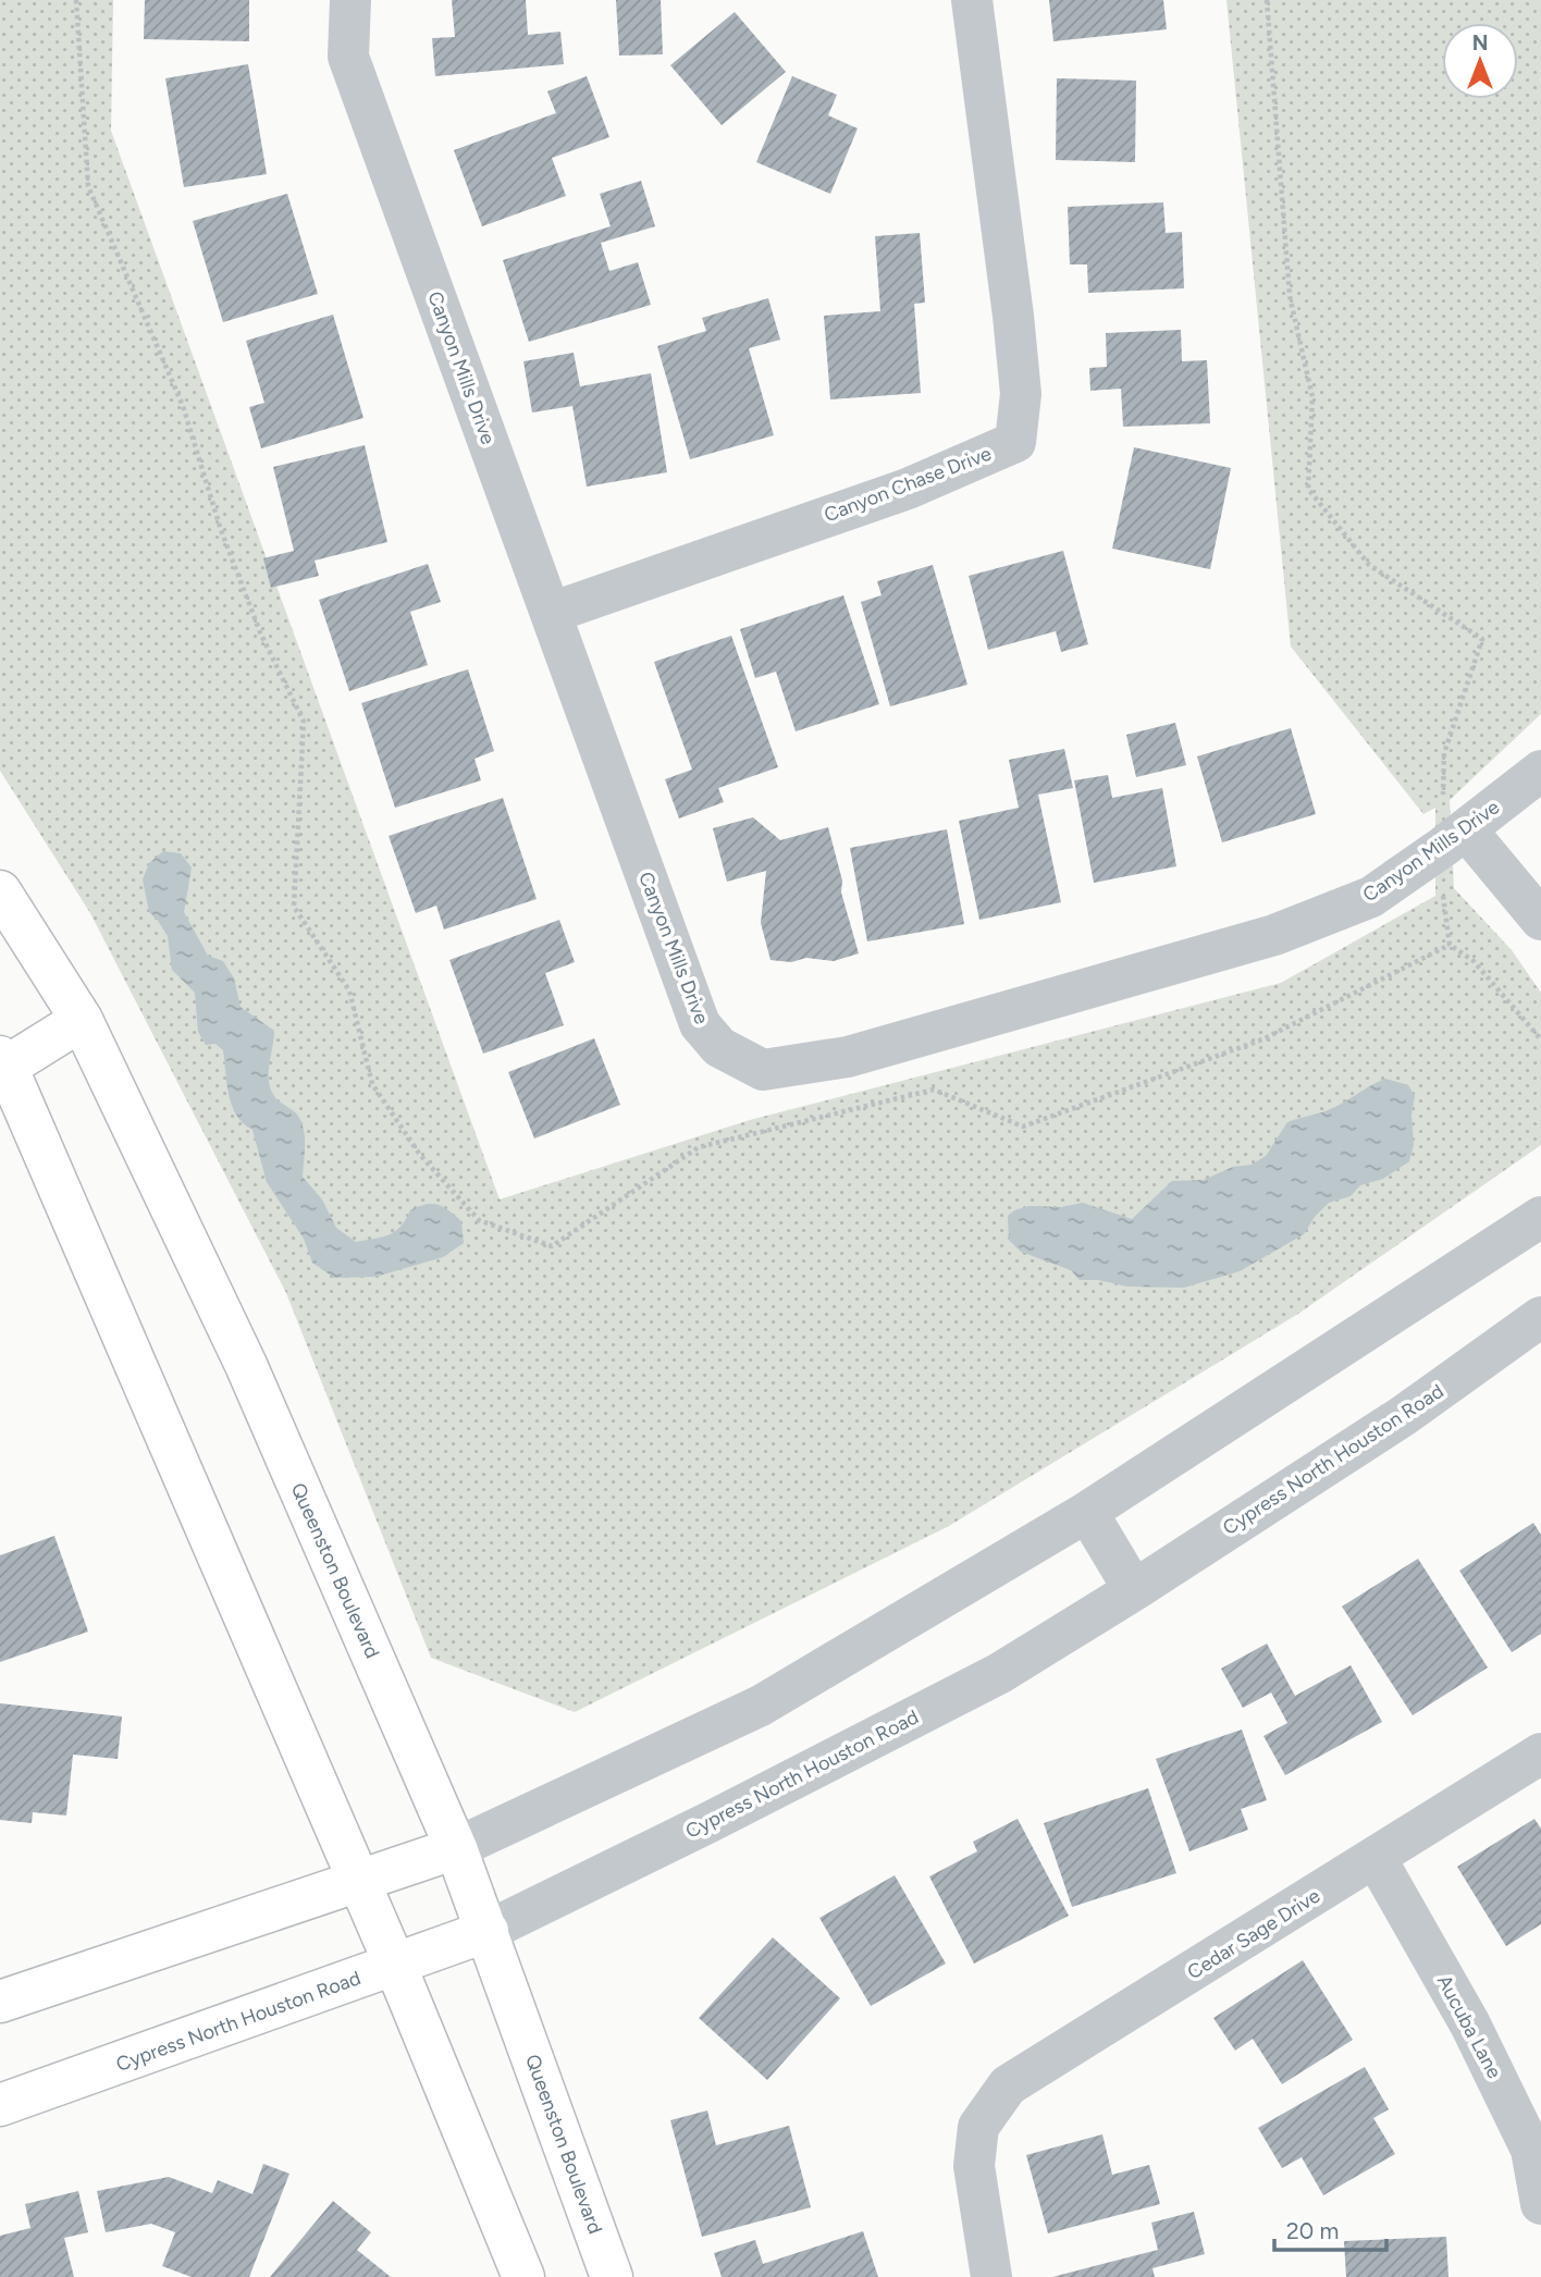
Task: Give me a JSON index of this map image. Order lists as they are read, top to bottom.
{
  "streets": {
    "main road": ["Cypress North Houston Road", "Queenston Boulevard"],
    "street": [
      "Canyon Mills Drive",
      "Canyon Chase Drive",
      "Cedar Sage Drive",
      "Aucuba Lane"
    ]
  },
  "crossings": [
    ["Canyon Mills Drive", "Canyon Chase Drive"],
    ["Cypress North Houston Road", "Queenston Boulevard"],
    ["Cedar Sage Drive", "Aucuba Lane"]
  ],
  "scale_bar": "20 m",
  "north": "top"
}
